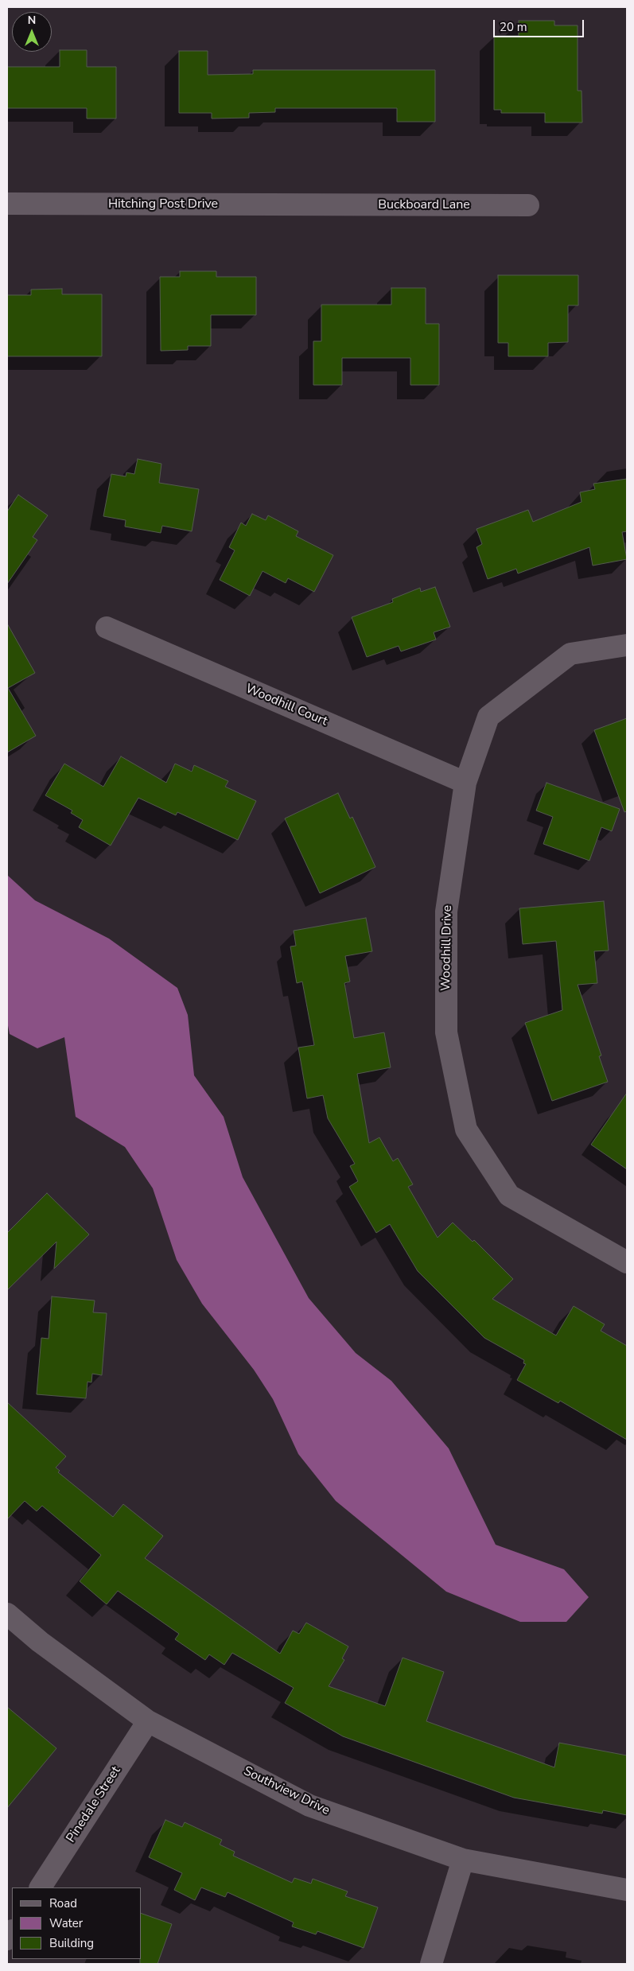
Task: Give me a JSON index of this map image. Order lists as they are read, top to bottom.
{
  "streets": {
    "street": [
      "Hitching Post Drive",
      "Buckboard Lane",
      "Woodhill Court",
      "Woodhill Drive",
      "Southview Drive",
      "Pinedale Street"
    ]
  },
  "crossings": [
    ["Hitching Post Drive", "Buckboard Lane"],
    ["Woodhill Court", "Woodhill Drive"],
    ["Southview Drive", "Pinedale Street"]
  ],
  "legend": ["Road", "Water", "Building"],
  "scale_bar": "20 m",
  "north": "top"
}
